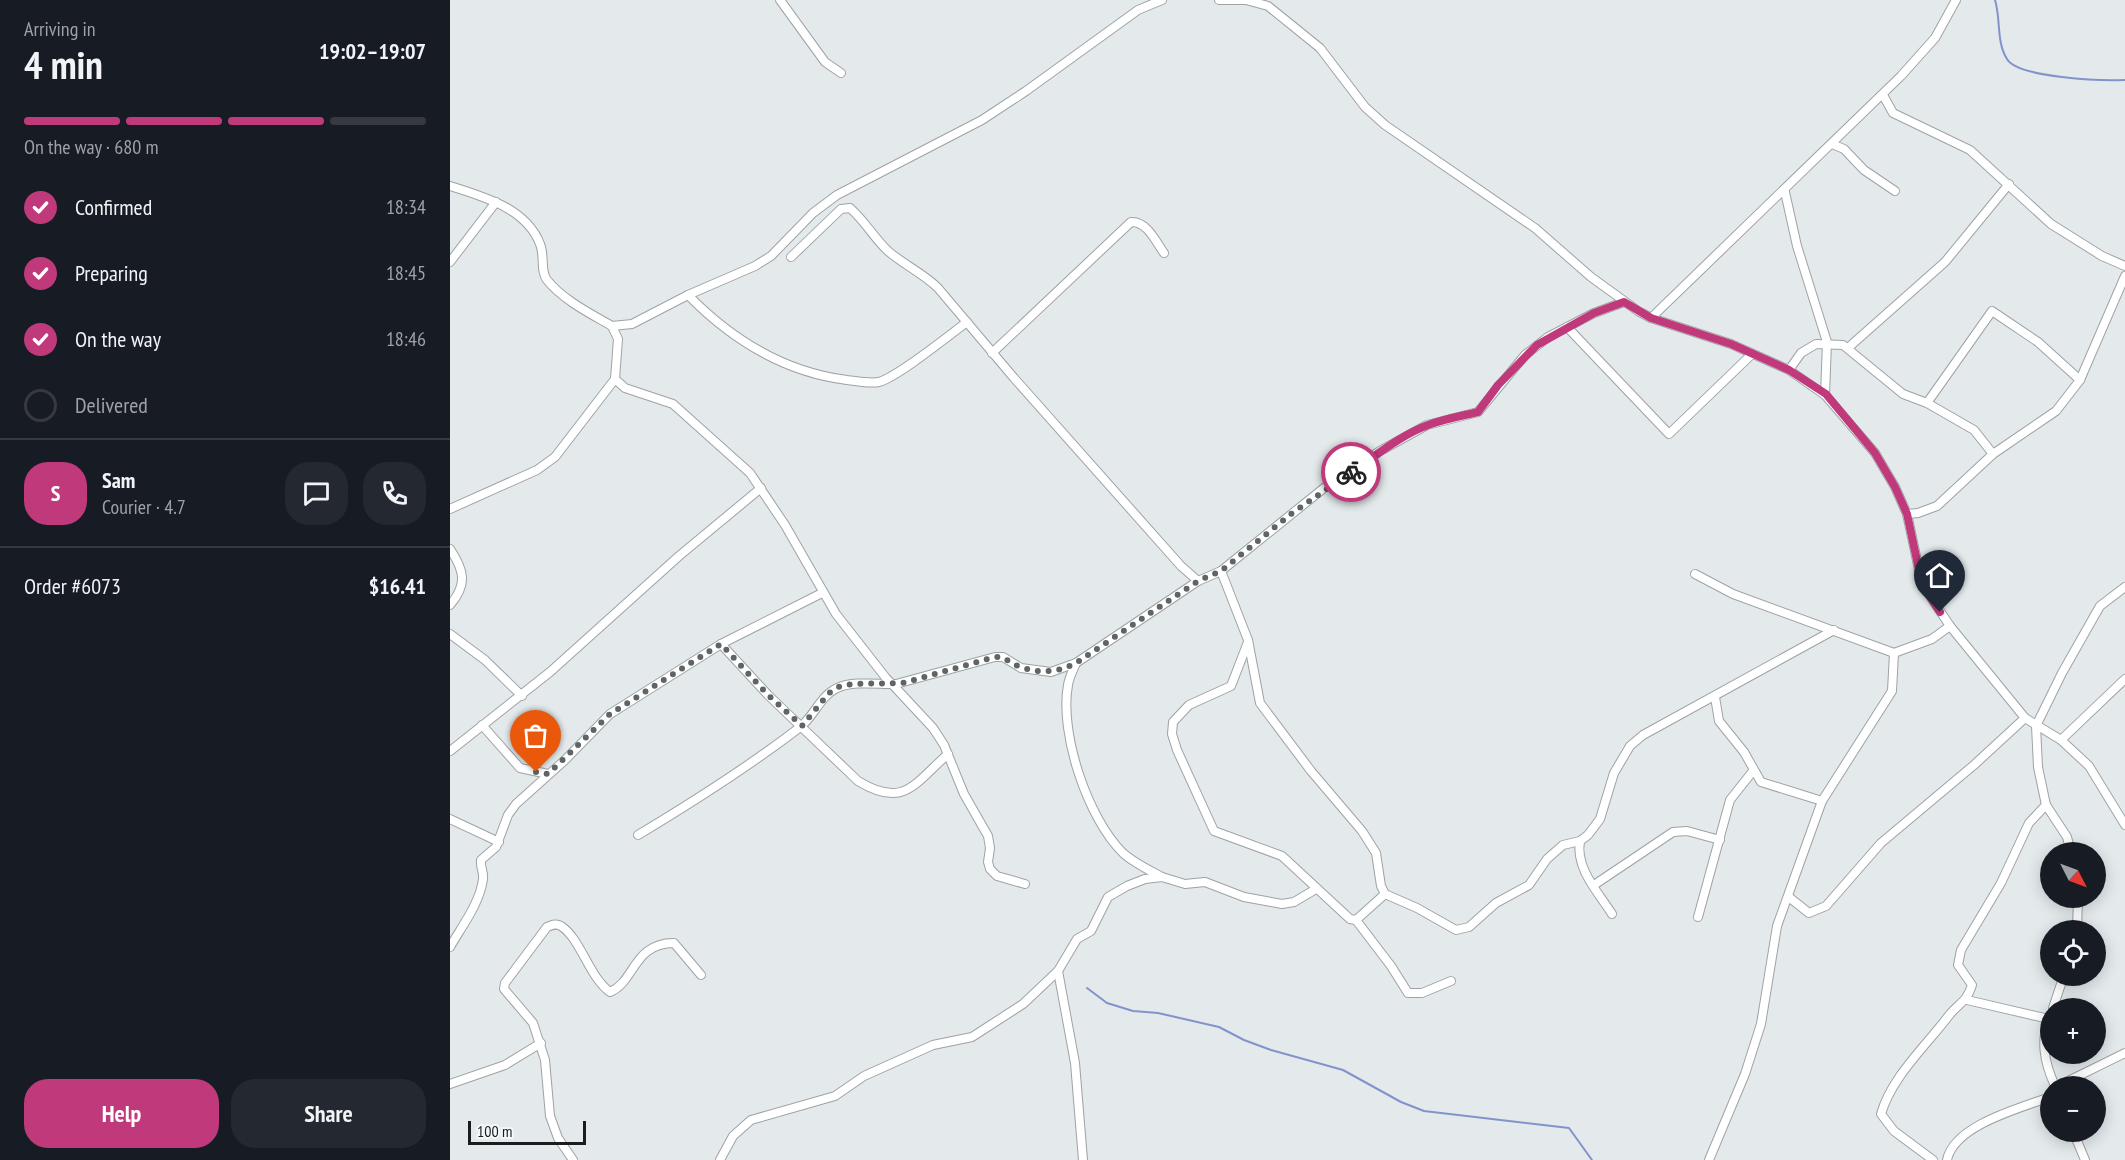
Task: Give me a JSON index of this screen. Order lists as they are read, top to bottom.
{
  "scale_bar": "100 m",
  "north": "bottom right",
  "page": {
    "heading": ["4 min", "Arriving in", "19:02–19:07"],
    "panel": [
      "Sam",
      "Courier · 4.7",
      "Order #6073",
      "$16.41"
    ],
    "bar": "On the way · 680 m",
    "list": [
      ["Confirmed", "18:34"],
      ["Preparing", "18:45"],
      ["On the way", "18:46"],
      "Delivered"
    ],
    "round": "S",
    "map_buttons": ["+", "−"],
    "buttons": ["Help", "Share"],
    "scale": "100 m"
  }
}
